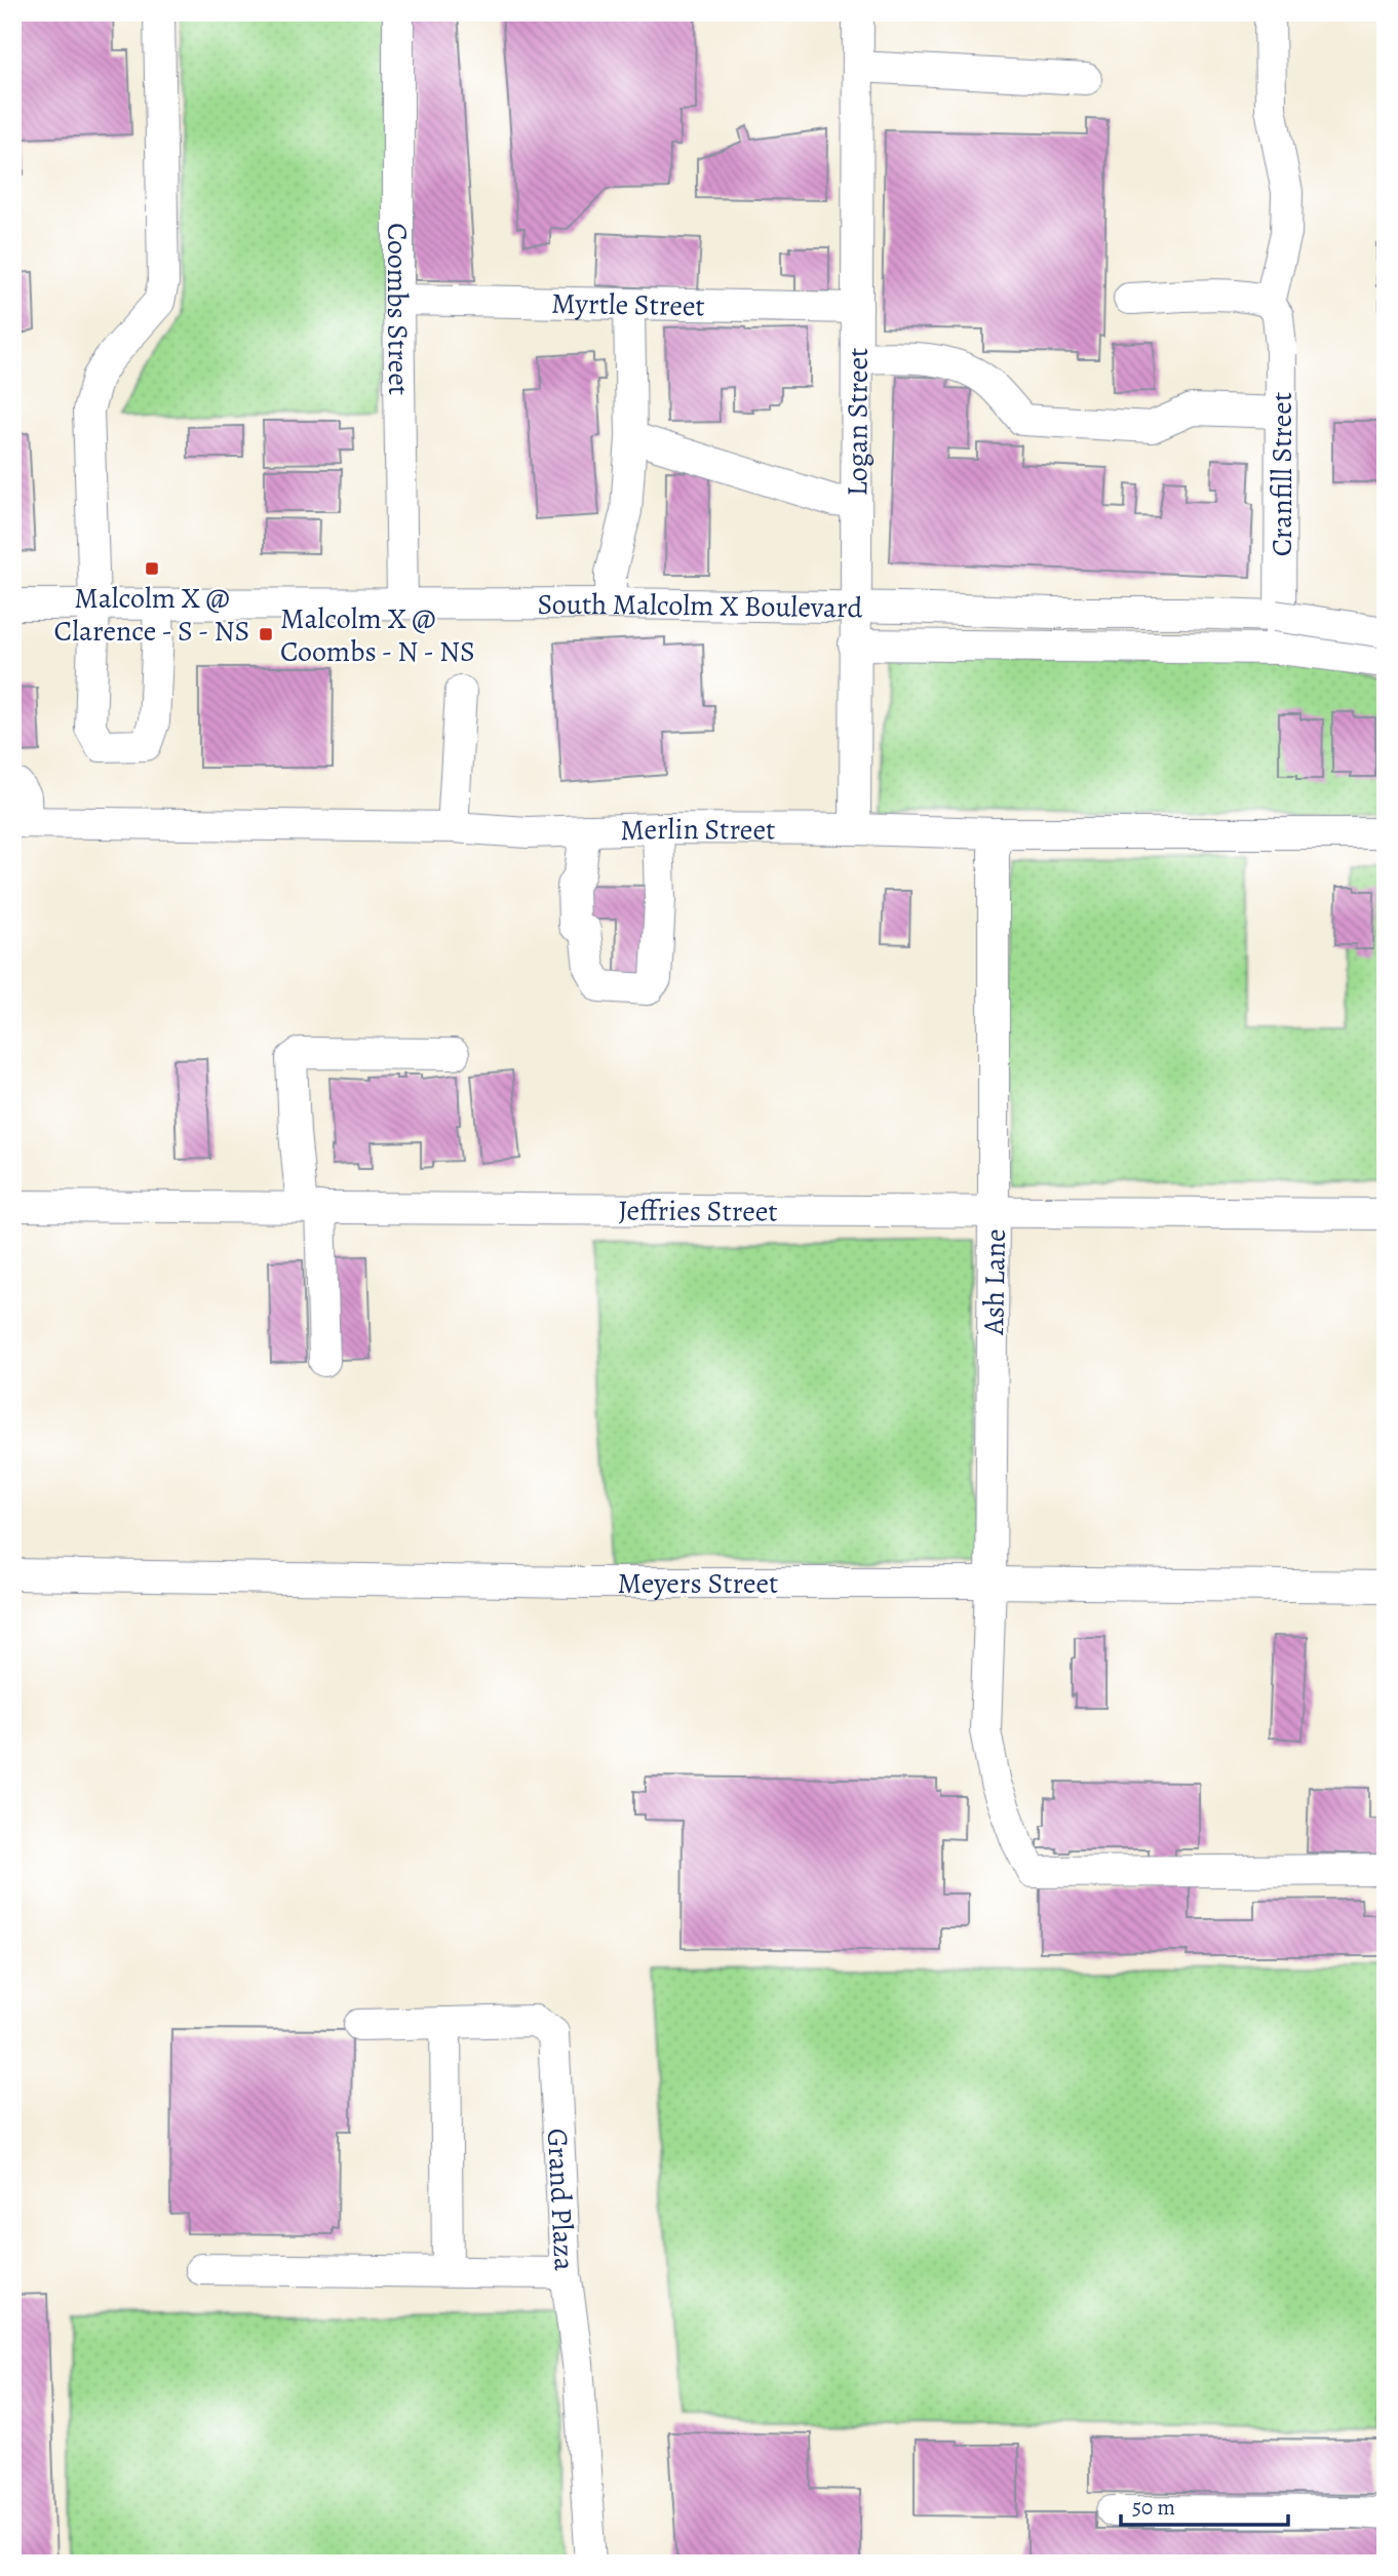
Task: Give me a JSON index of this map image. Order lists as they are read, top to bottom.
{
  "streets": {
    "street": [
      "Myrtle Street",
      "Coombs Street",
      "Logan Street",
      "Cranfill Street",
      "South Malcolm X Boulevard",
      "Merlin Street",
      "Jeffries Street",
      "Ash Lane",
      "Meyers Street",
      "Grand Plaza"
    ]
  },
  "crossings": [
    ["Myrtle Street", "Coombs Street"],
    ["Myrtle Street", "Logan Street"],
    ["Coombs Street", "South Malcolm X Boulevard"],
    ["Logan Street", "South Malcolm X Boulevard"],
    ["Logan Street", "Merlin Street"],
    ["Merlin Street", "Ash Lane"],
    ["Jeffries Street", "Ash Lane"],
    ["Ash Lane", "Meyers Street"]
  ],
  "places": {
    "transit": ["Malcolm X @ Clarence - S - NS", "Malcolm X @ Coombs - N - NS"]
  },
  "scale_bar": "50 m"
}
